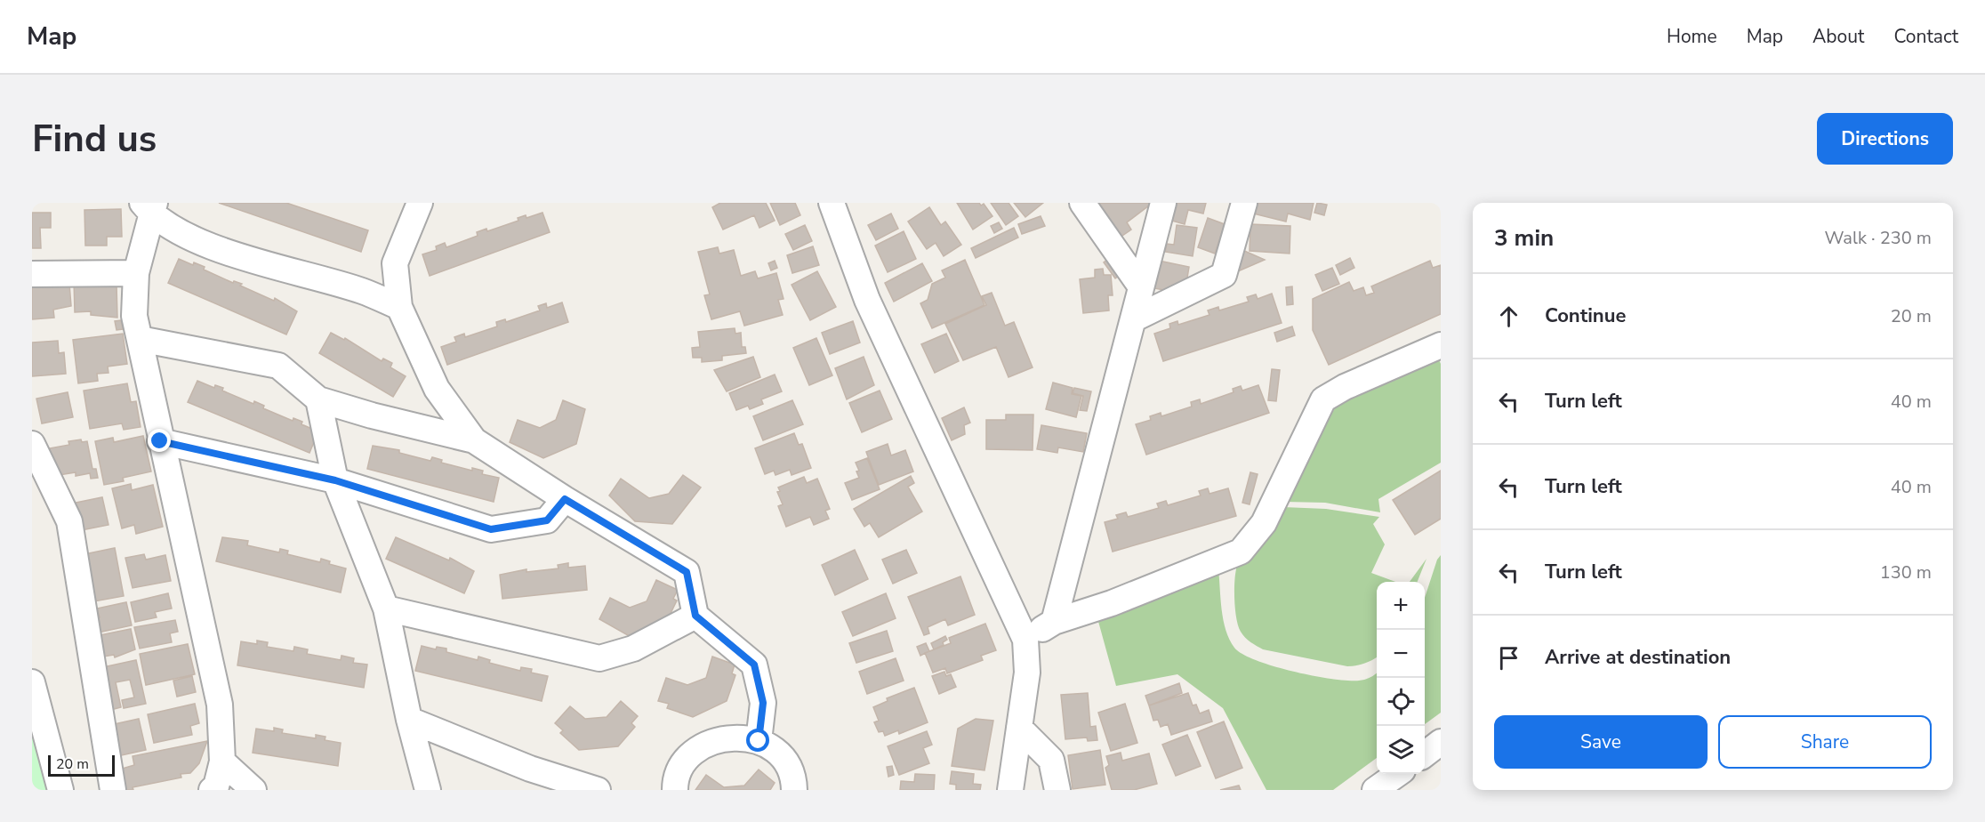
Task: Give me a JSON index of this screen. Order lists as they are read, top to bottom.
{
  "scale_bar": "20 m",
  "page": {
    "header": "Map",
    "nav": [
      "Home",
      "Map",
      "About",
      "Contact"
    ],
    "buttons": [
      "Directions",
      ["Save", "Share"]
    ],
    "title": "Find us",
    "heading": ["3 min", "Walk · 230 m"],
    "list": [
      ["Continue", "20 m"],
      ["Turn left", "40 m"],
      ["Turn left", "40 m"],
      ["Turn left", "130 m"],
      "Arrive at destination"
    ],
    "map_buttons": ["+", "−"],
    "scale": "20 m"
  }
}
